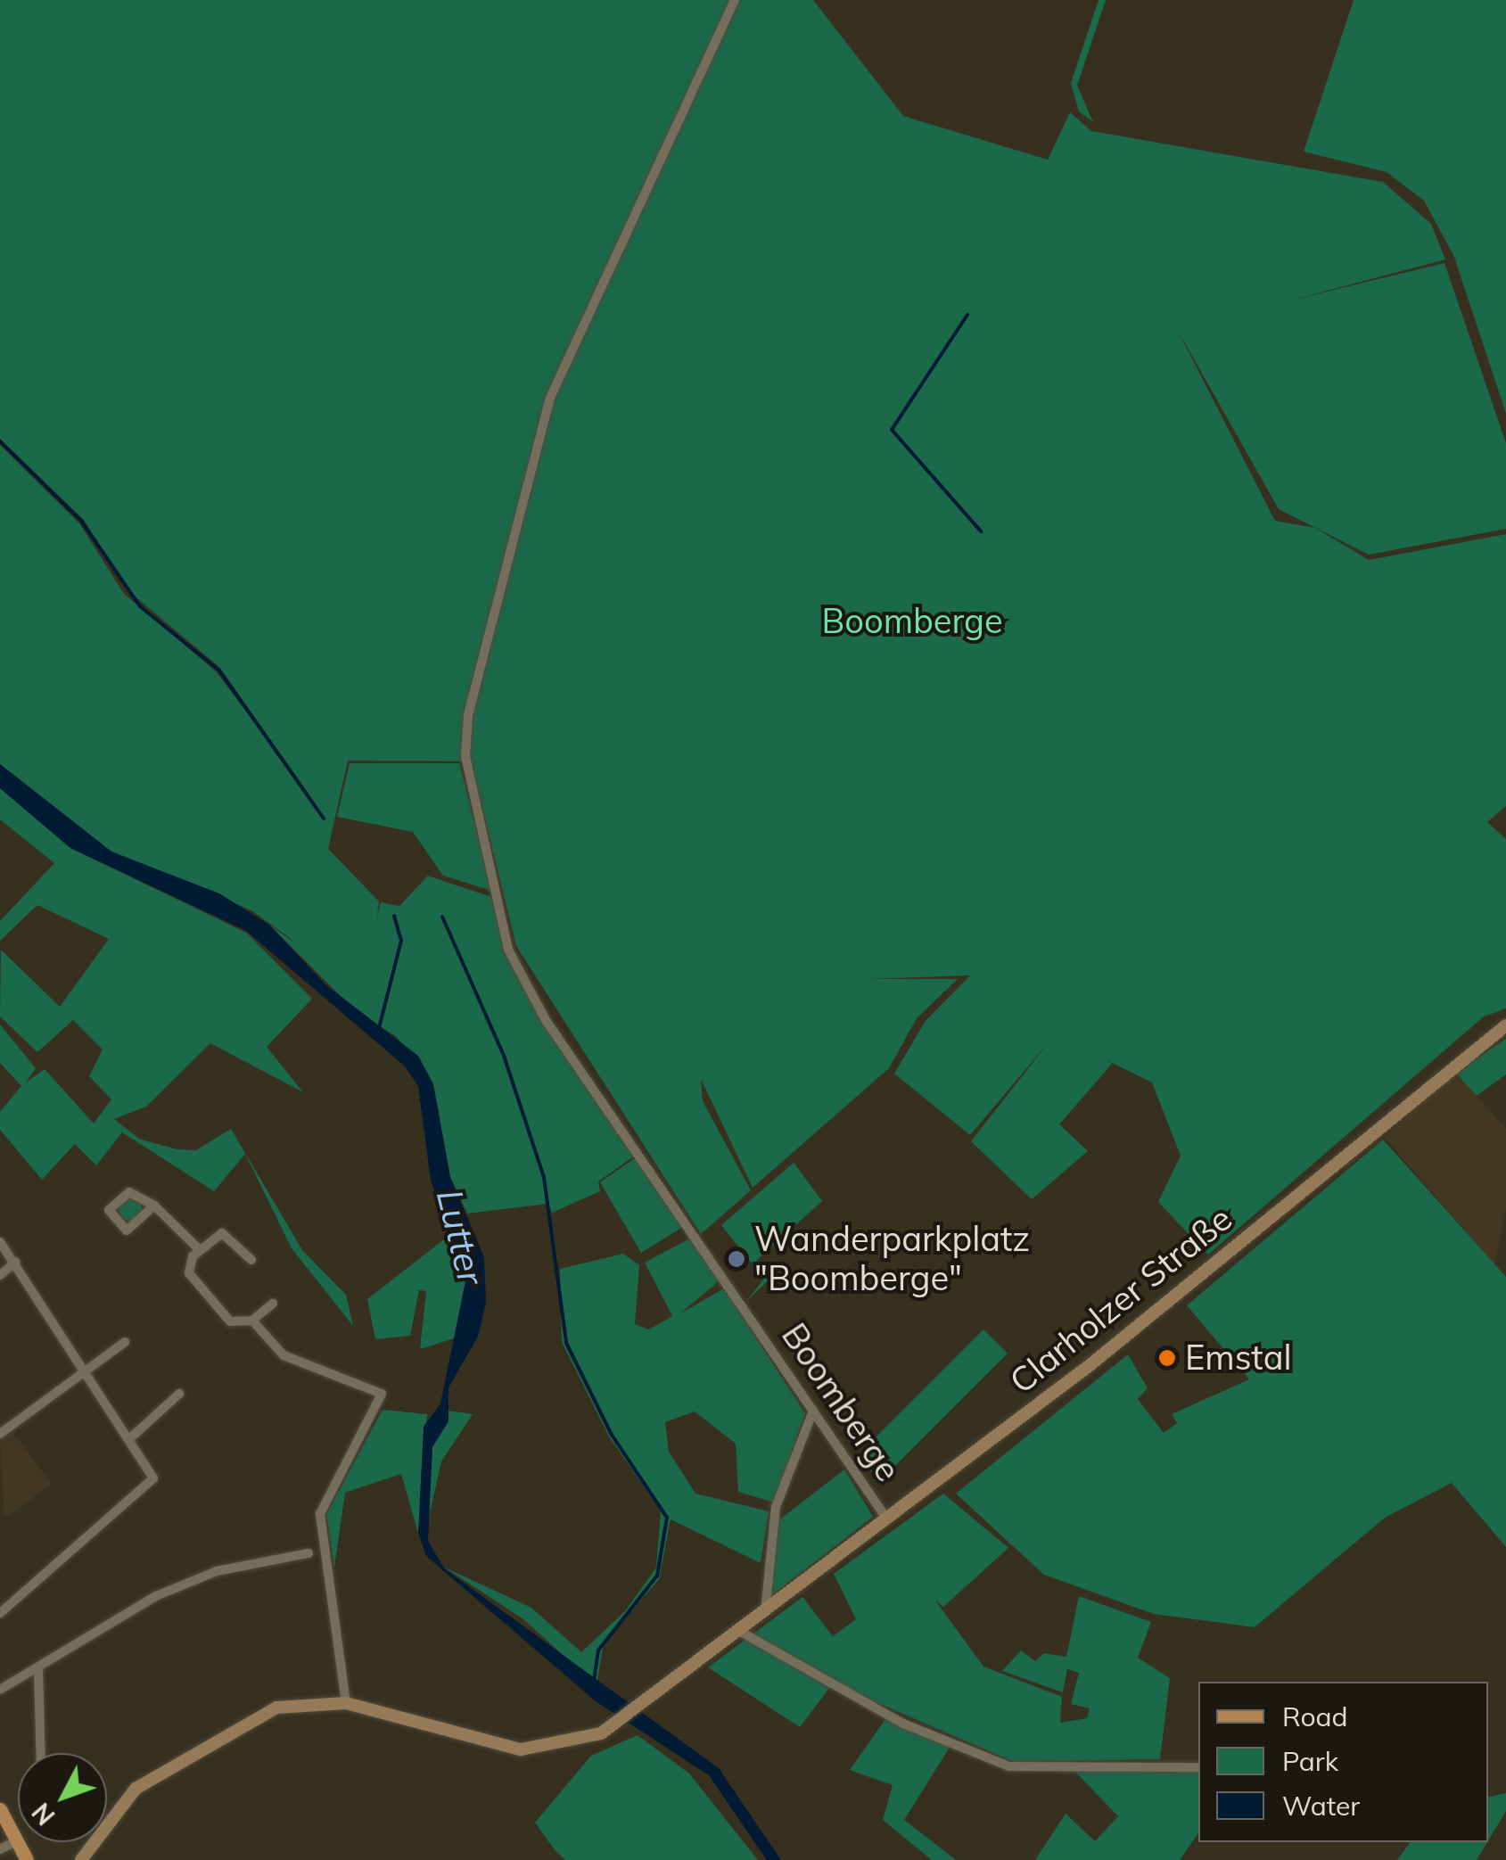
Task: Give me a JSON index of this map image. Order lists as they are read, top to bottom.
{
  "streets": {
    "street": ["Clarholzer Straße", "Boomberge"]
  },
  "crossings": [
    ["Clarholzer Straße", "Boomberge"]
  ],
  "water": ["Lutter"],
  "parks": ["Boomberge"],
  "places": ["Wanderparkplatz \"Boomberge\"", "Emstal"],
  "legend": ["Road", "Park", "Water"],
  "north": "bottom left"
}
